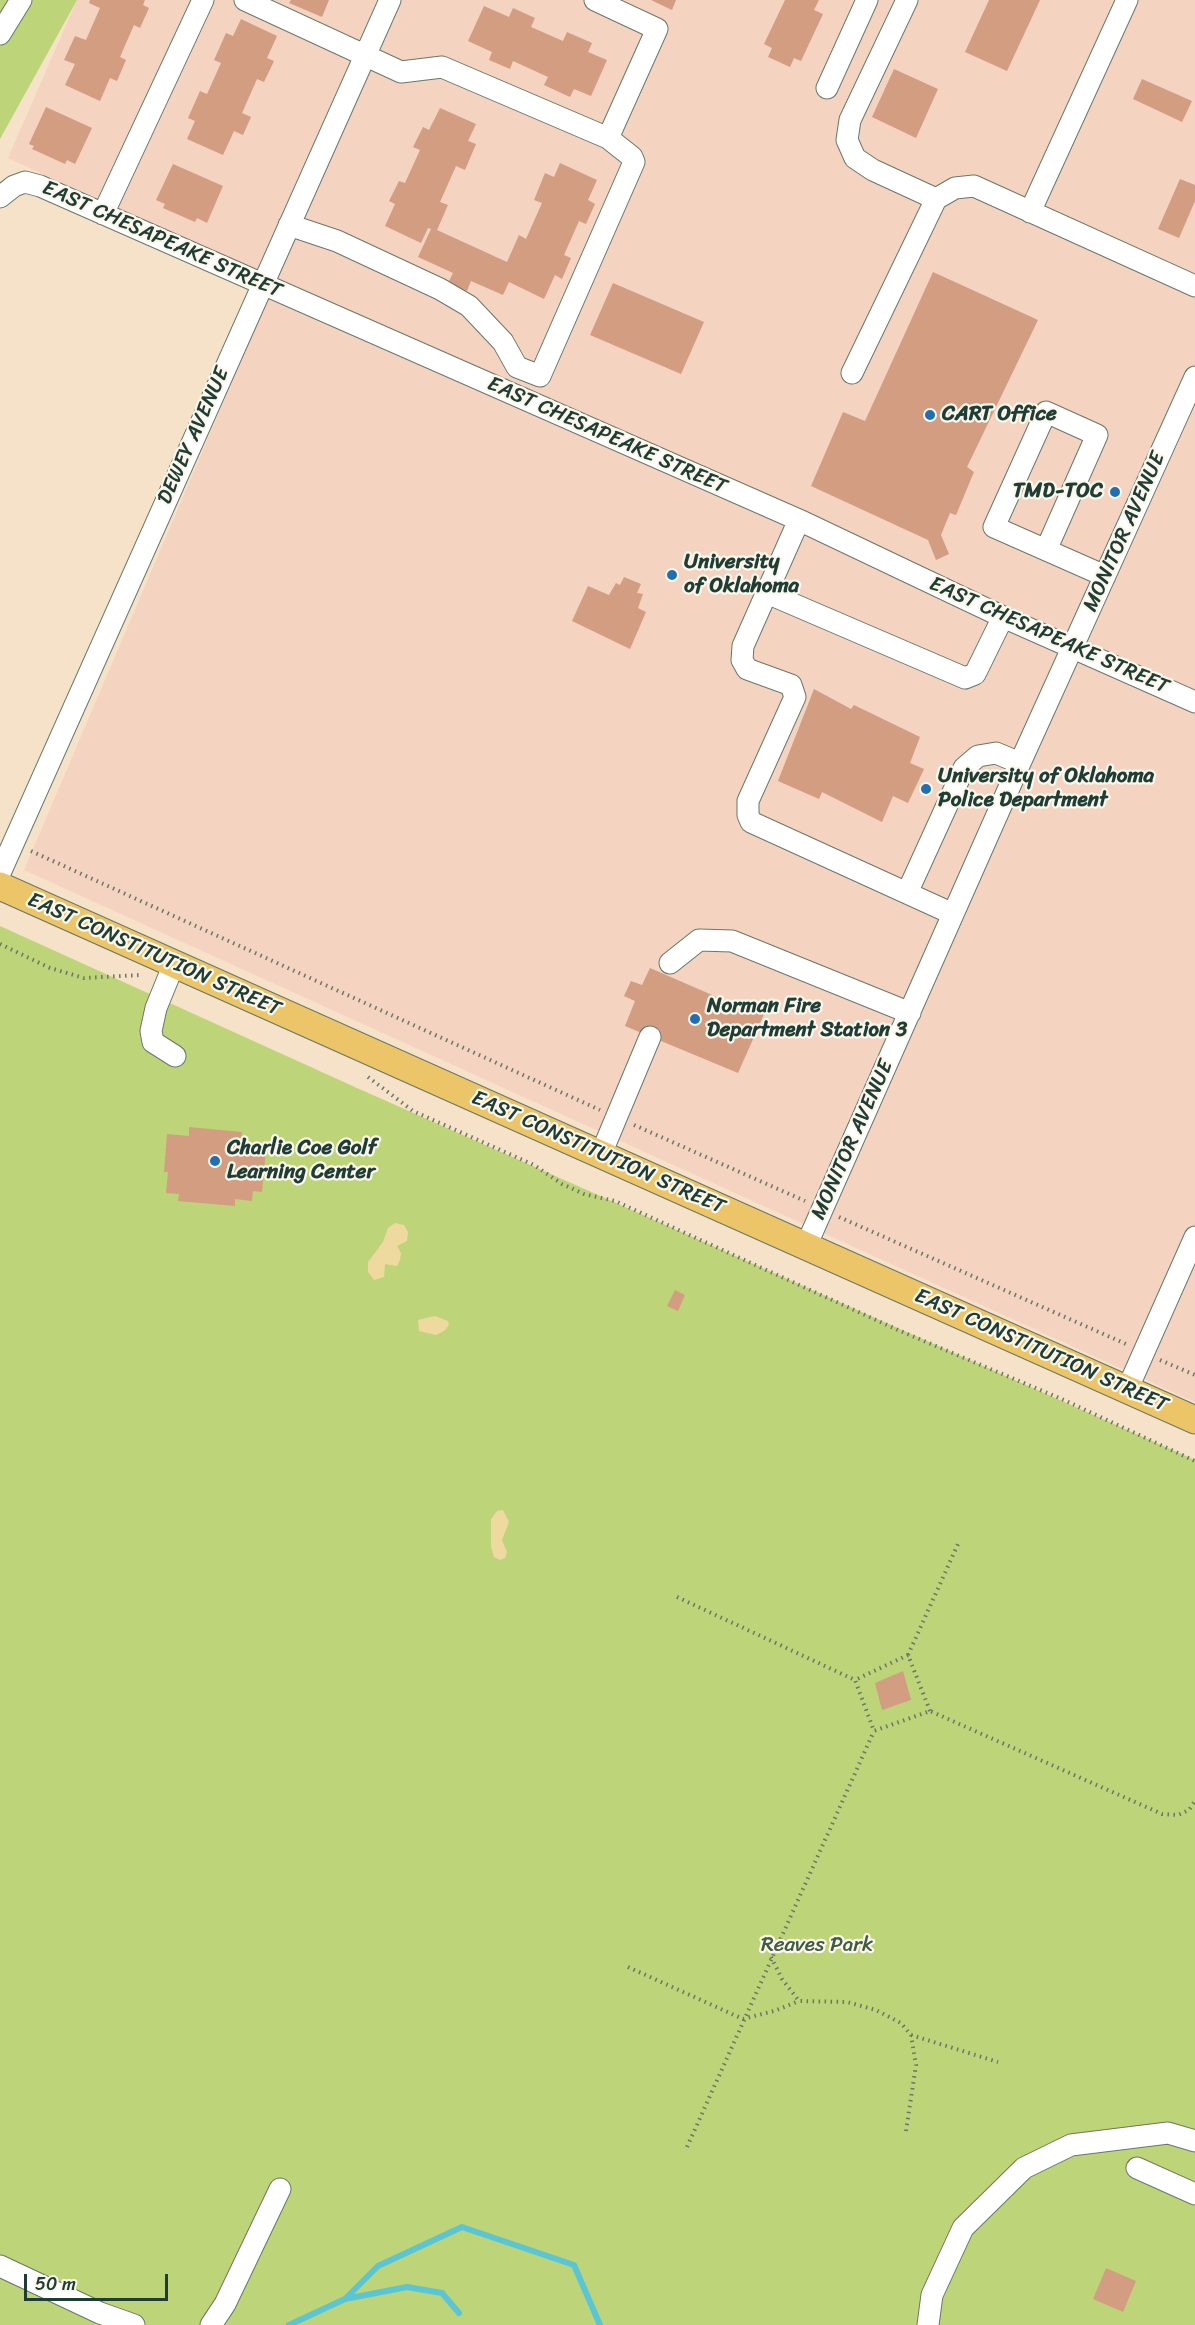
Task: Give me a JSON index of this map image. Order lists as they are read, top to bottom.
{
  "streets": {
    "main road": ["EAST CONSTITUTION STREET"],
    "street": ["EAST CHESAPEAKE STREET", "DEWEY AVENUE", "MONITOR AVENUE"]
  },
  "crossings": [
    ["EAST CHESAPEAKE STREET", "DEWEY AVENUE"],
    ["EAST CHESAPEAKE STREET", "MONITOR AVENUE"],
    ["MONITOR AVENUE", "EAST CONSTITUTION STREET"]
  ],
  "parks": ["Reaves Park"],
  "places": [
    "CART Office",
    "TMD-TOC",
    "University of Oklahoma",
    "University of Oklahoma Police Department",
    "Norman Fire Department Station 3",
    "Charlie Coe Golf Learning Center"
  ],
  "scale_bar": "50 m"
}
